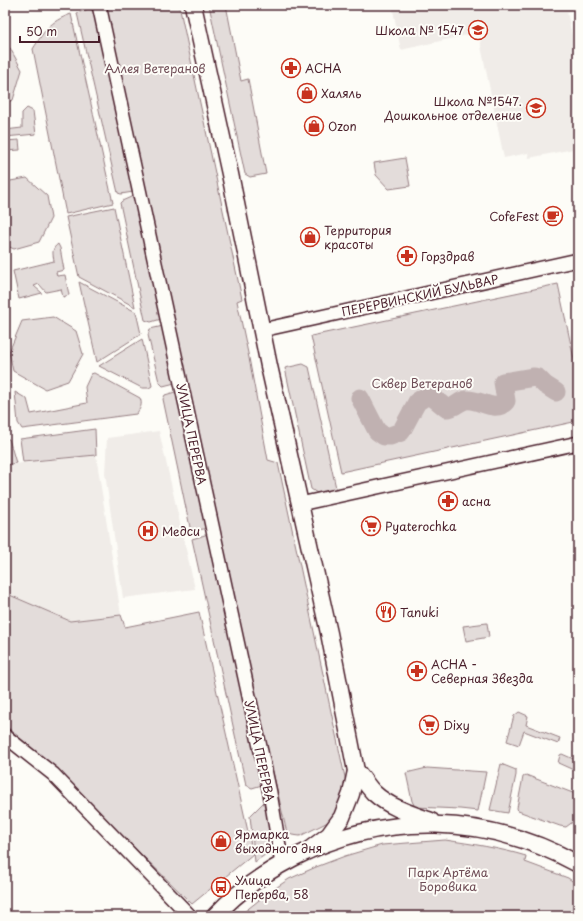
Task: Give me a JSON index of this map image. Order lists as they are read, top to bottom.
{
  "streets": {
    "street": ["ПЕРЕРВИНСКИЙ БУЛЬВАР", "УЛИЦА ПЕРЕРВА"]
  },
  "parks": ["Аллея Ветеранов", "Сквер Ветеранов", "Парк Артёма Боровика"],
  "places": {
    "school or university": ["Школа № 1547", "Школа №1547. Дошкольное отделение"],
    "pharmacy": [
      "АСНА",
      "Горздрав",
      "асна",
      "АСНА - Северная Звезда"
    ],
    "shop": [
      "Халяль",
      "Ozon",
      "Территория красоты",
      "Ярмарка выходного дня"
    ],
    "cafe": ["CofeFest"],
    "supermarket": ["Pyaterochka", "Dixy"],
    "hospital": ["Медси"],
    "restaurant": ["Tanuki"],
    "bus stop": ["Улица Перерва, 58"]
  },
  "scale_bar": "50 m"
}
